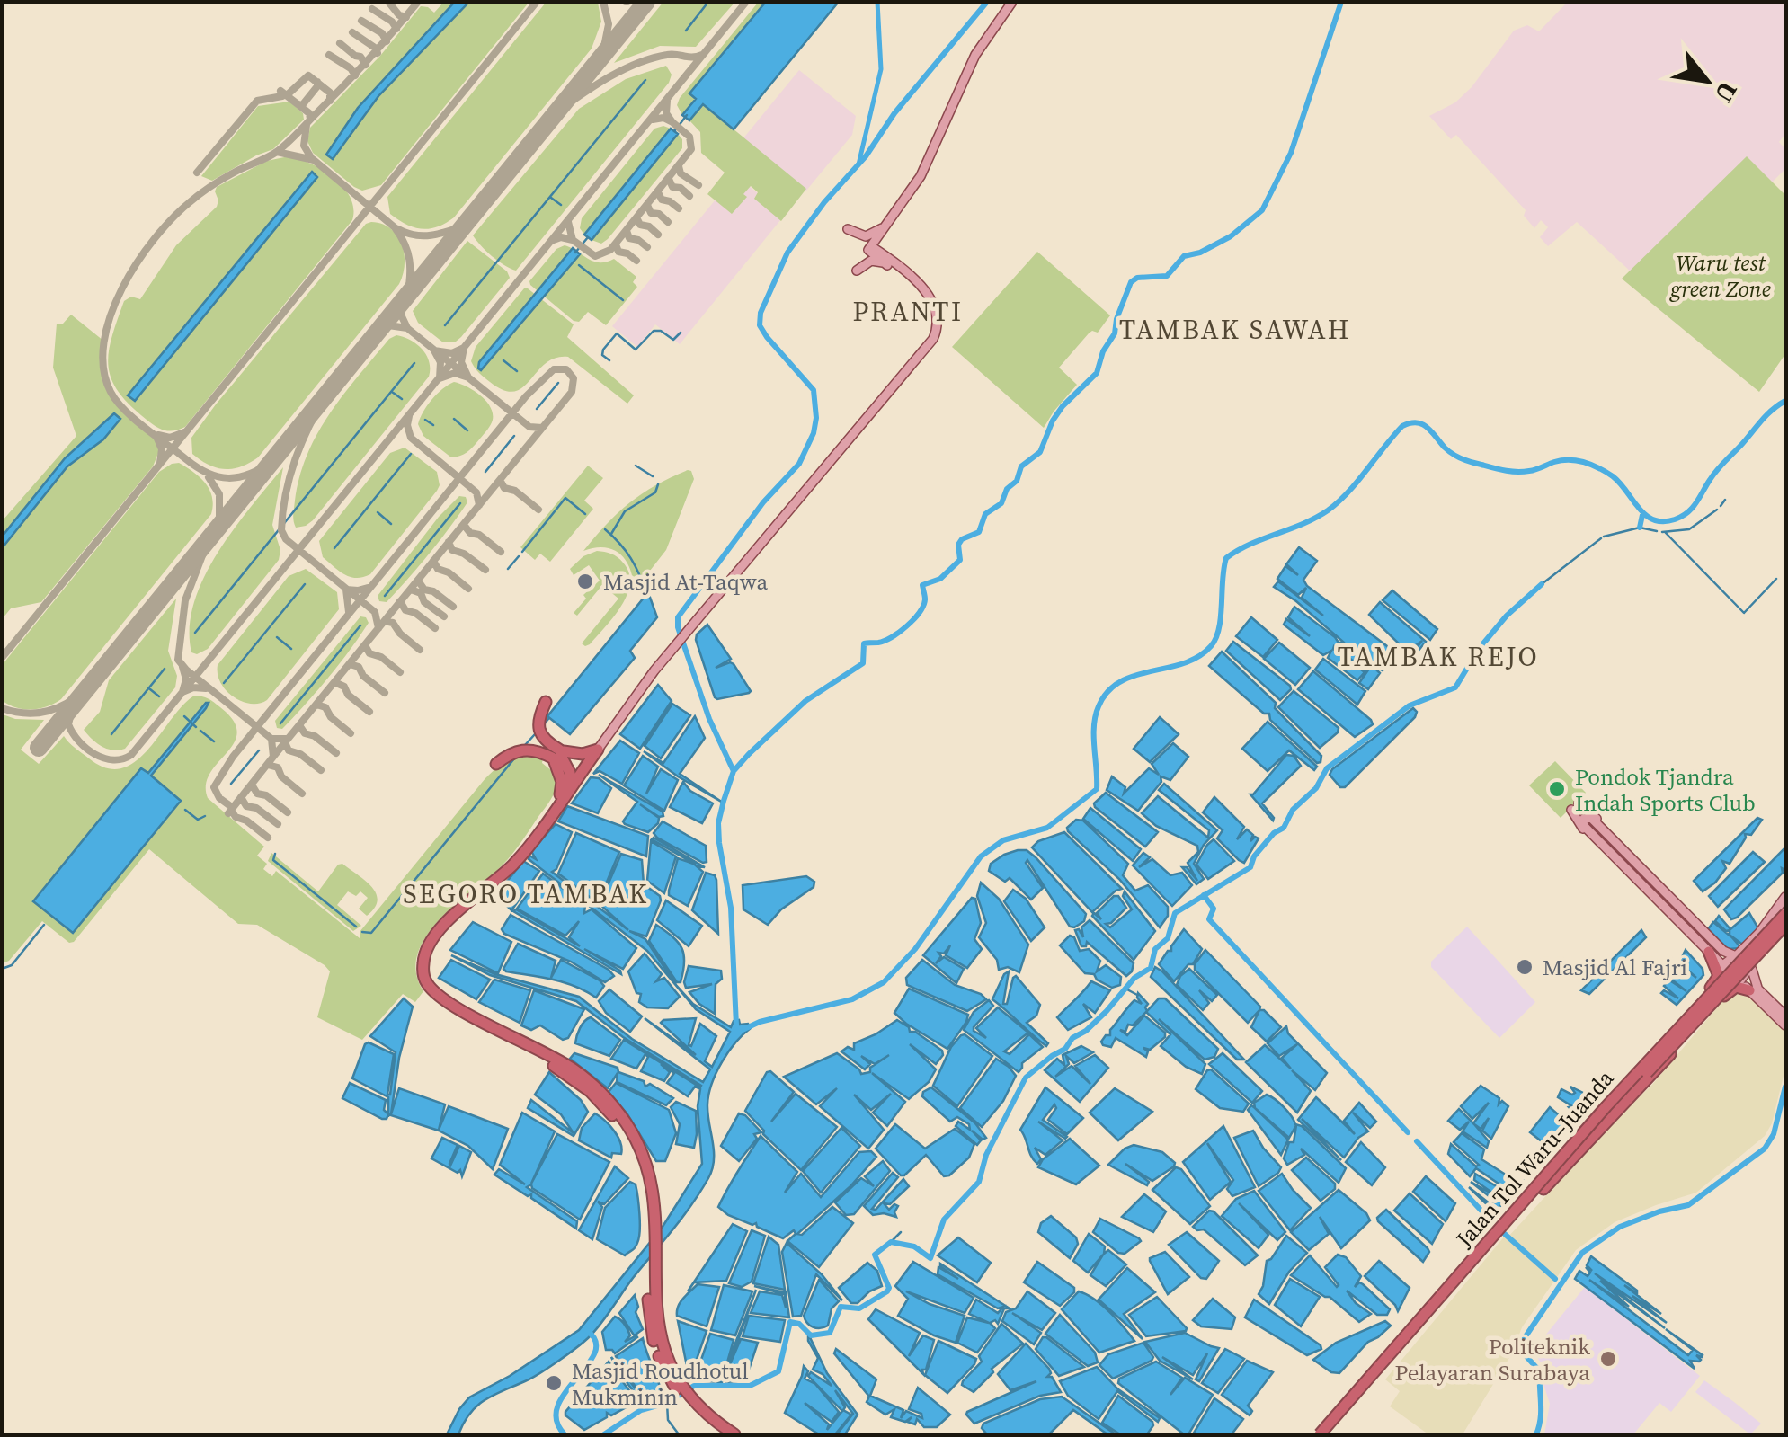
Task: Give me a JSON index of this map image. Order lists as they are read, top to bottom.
{
  "streets": {
    "highway": ["Jalan Tol Waru–Juanda"]
  },
  "districts": [
    "PRANTI",
    "TAMBAK SAWAH",
    "TAMBAK REJO",
    "SEGORO TAMBAK"
  ],
  "parks": ["Waru test green Zone"],
  "places": [
    "Masjid At-Taqwa",
    "Pondok Tjandra Indah Sports Club",
    "Masjid Al Fajri",
    "Politeknik Pelayaran Surabaya",
    "Masjid Roudhotul Mukminin"
  ],
  "north": "bottom right"
}
